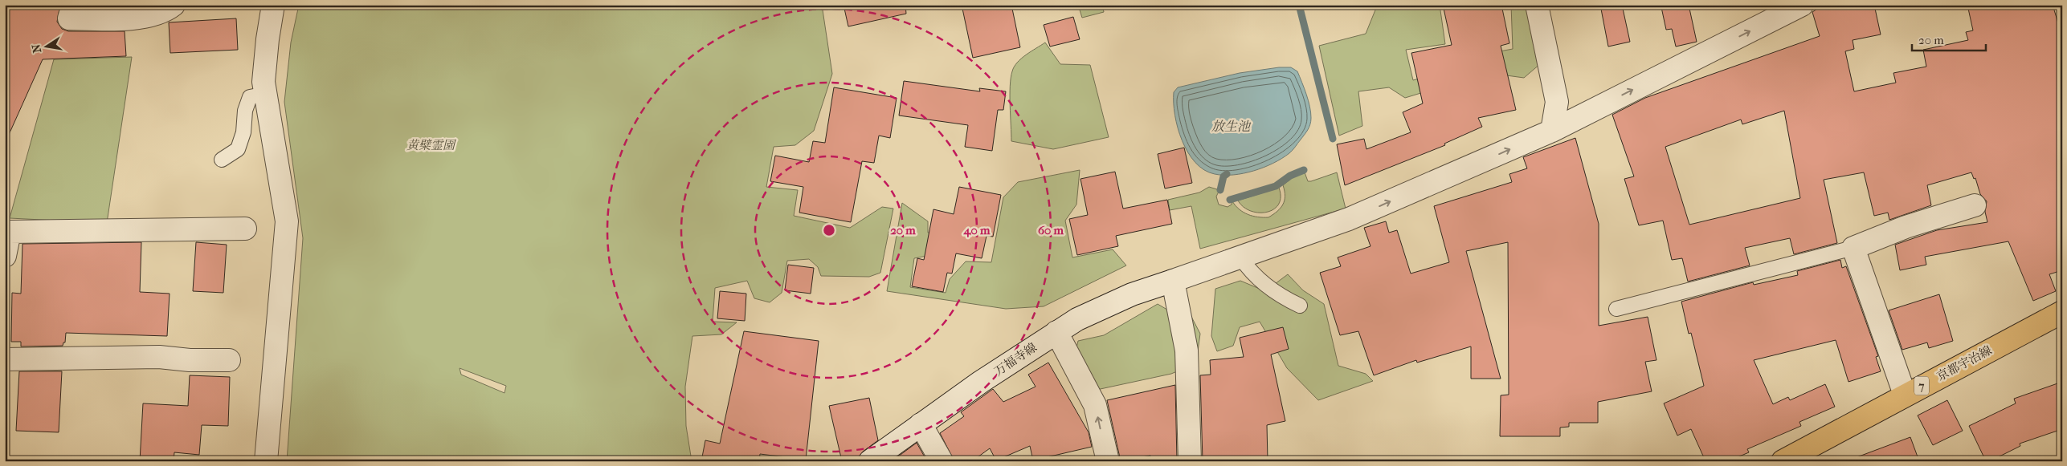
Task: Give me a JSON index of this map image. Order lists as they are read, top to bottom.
{
  "streets": {
    "main road": ["京都宇治線", "7"],
    "street": ["万福寺線"]
  },
  "one_way": ["万福寺線"],
  "water": ["放生池"],
  "parks": ["黄檗霊園"],
  "scale_bar": "20 m",
  "north": "left",
  "rings": ["20 m", "40 m", "60 m"]
}
